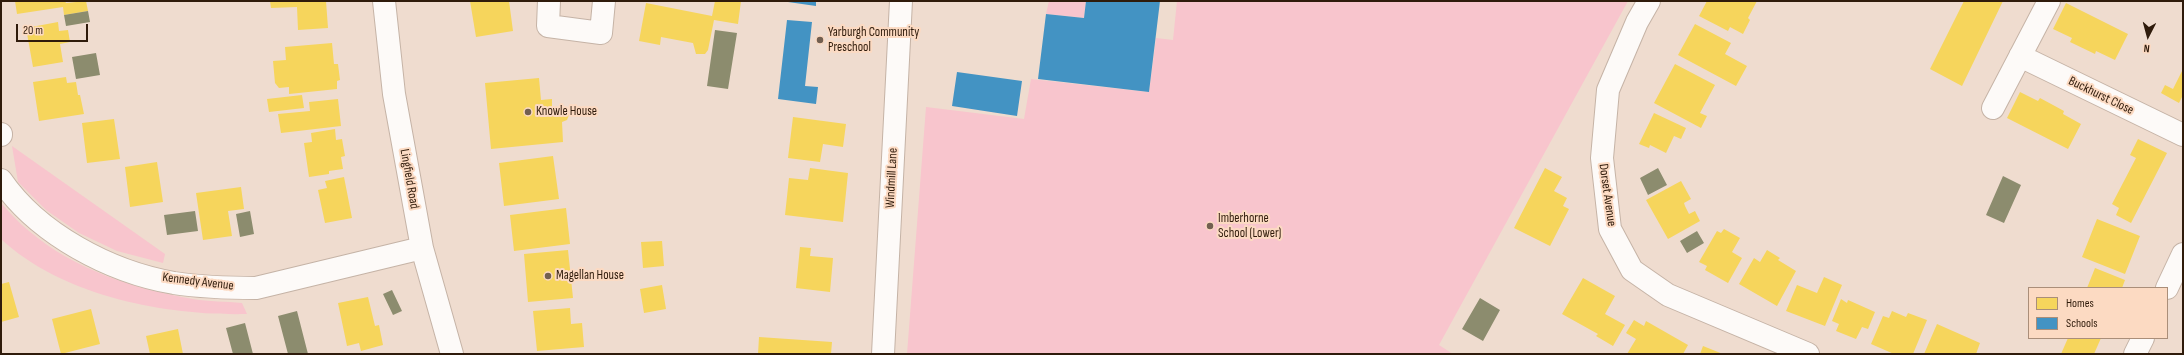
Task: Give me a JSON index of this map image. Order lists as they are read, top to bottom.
{
  "streets": {
    "street": [
      "Buckhurst Close",
      "Windmill Lane",
      "Lingfield Road",
      "Dorset Avenue",
      "Kennedy Avenue"
    ]
  },
  "crossings": [
    ["Lingfield Road", "Kennedy Avenue"]
  ],
  "places": [
    "Yarburgh Community Preschool",
    "Knowle House",
    "Imberhorne School (Lower)",
    "Magellan House"
  ],
  "legend": ["Homes", "Schools"],
  "scale_bar": "20 m",
  "north": "bottom"
}
